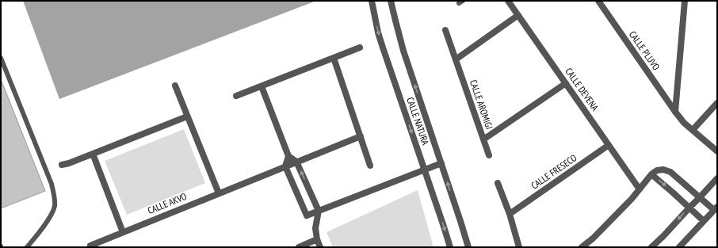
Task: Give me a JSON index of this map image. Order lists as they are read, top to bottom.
{
  "streets": {
    "street": [
      "CALLE PLUVO",
      "CALLE DEVENA",
      "CALLE AROMIGI",
      "CALLE NATURA",
      "CALLE FRESECO",
      "CALLE AKVO"
    ]
  },
  "crossings": [
    ["CALLE DEVENA", "CALLE FRESECO"]
  ]
}
